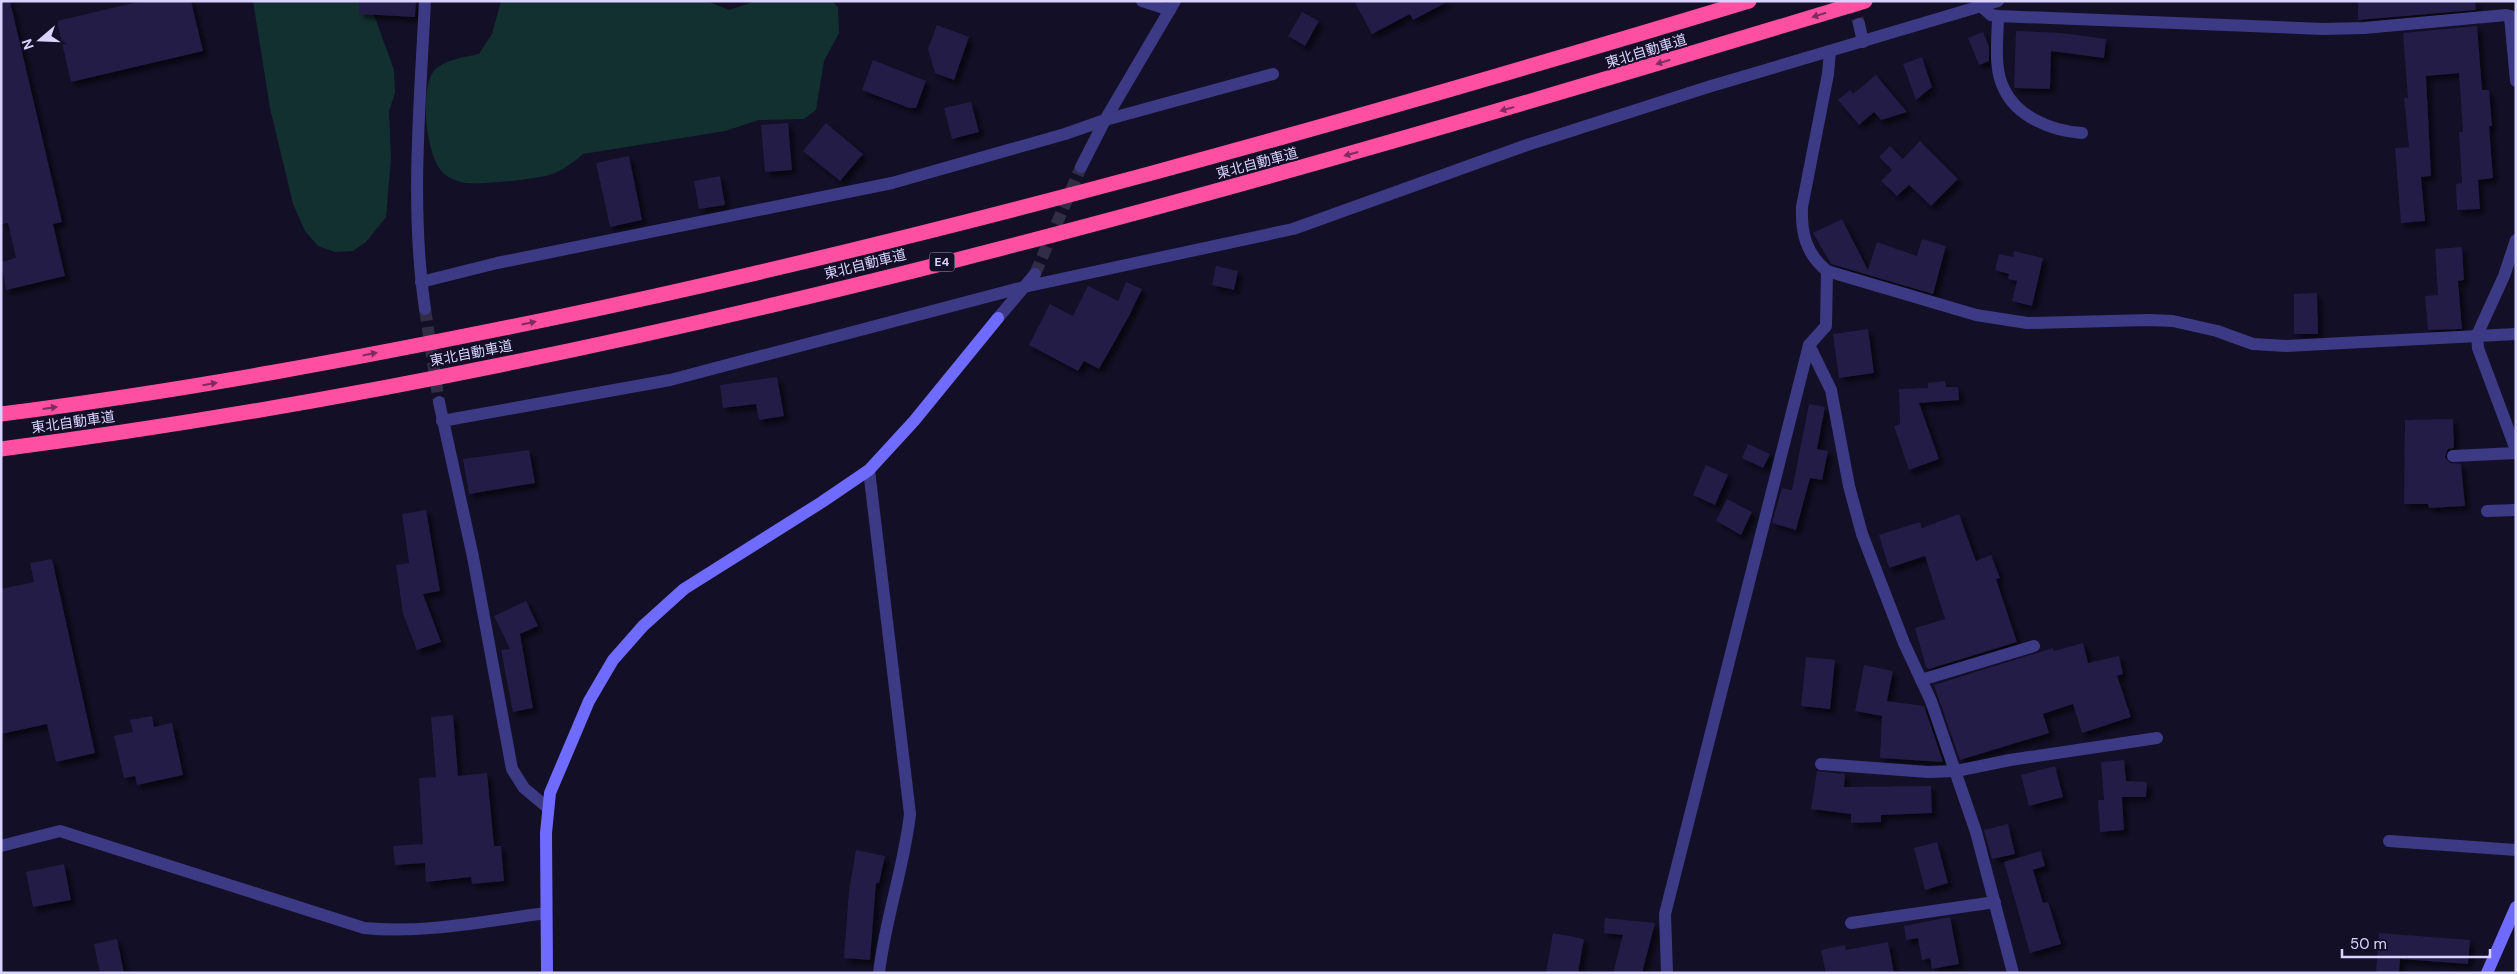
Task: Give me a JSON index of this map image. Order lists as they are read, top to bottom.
{
  "streets": {
    "highway": ["東北自動車道", "E4"]
  },
  "scale_bar": "50 m",
  "north": "left"
}
